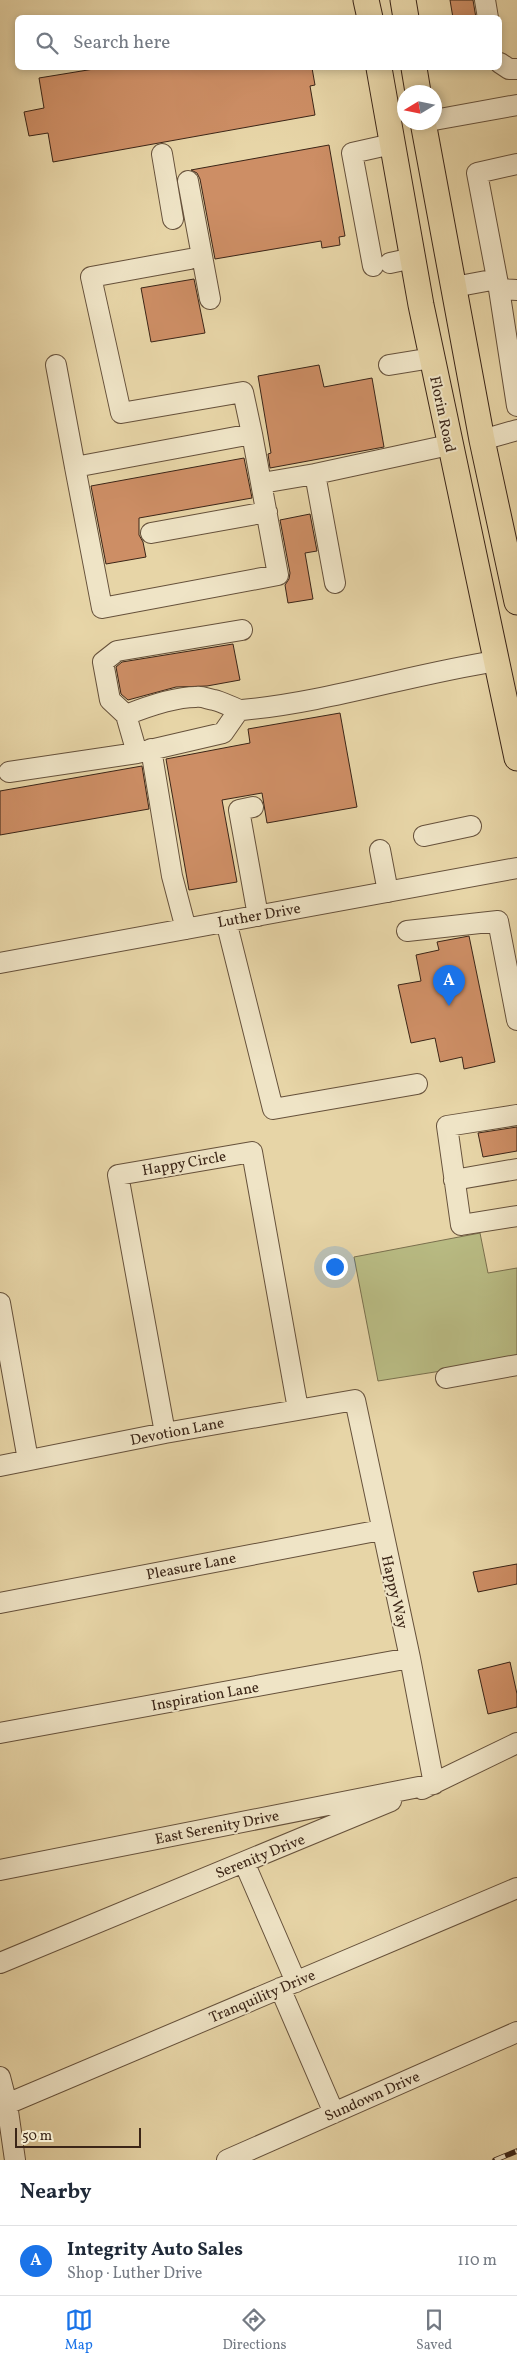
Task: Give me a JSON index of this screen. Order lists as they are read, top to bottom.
{
  "streets": {
    "main road": ["Florin Road"],
    "street": [
      "Luther Drive",
      "Happy Circle",
      "Devotion Lane",
      "Pleasure Lane",
      "Happy Way",
      "Inspiration Lane",
      "East Serenity Drive",
      "Serenity Drive",
      "Tranquility Drive",
      "Sundown Drive"
    ]
  },
  "crossings": [
    ["Happy Circle", "Devotion Lane"],
    ["Devotion Lane", "Happy Way"],
    ["Pleasure Lane", "Happy Way"],
    ["Happy Way", "Inspiration Lane"],
    ["Happy Way", "East Serenity Drive"],
    ["Happy Way", "Serenity Drive"],
    ["East Serenity Drive", "Serenity Drive"]
  ],
  "scale_bar": "50 m",
  "north": "left",
  "page": {
    "search": "Search here",
    "pins": "A",
    "scale": "50 m",
    "heading": "Nearby",
    "list": [
      {
        "mark": "A",
        "name": "Integrity Auto Sales",
        "note": "Shop · Luther Drive",
        "value": "110 m"
      }
    ],
    "nav": ["Map", "Directions", "Saved"]
  }
}
